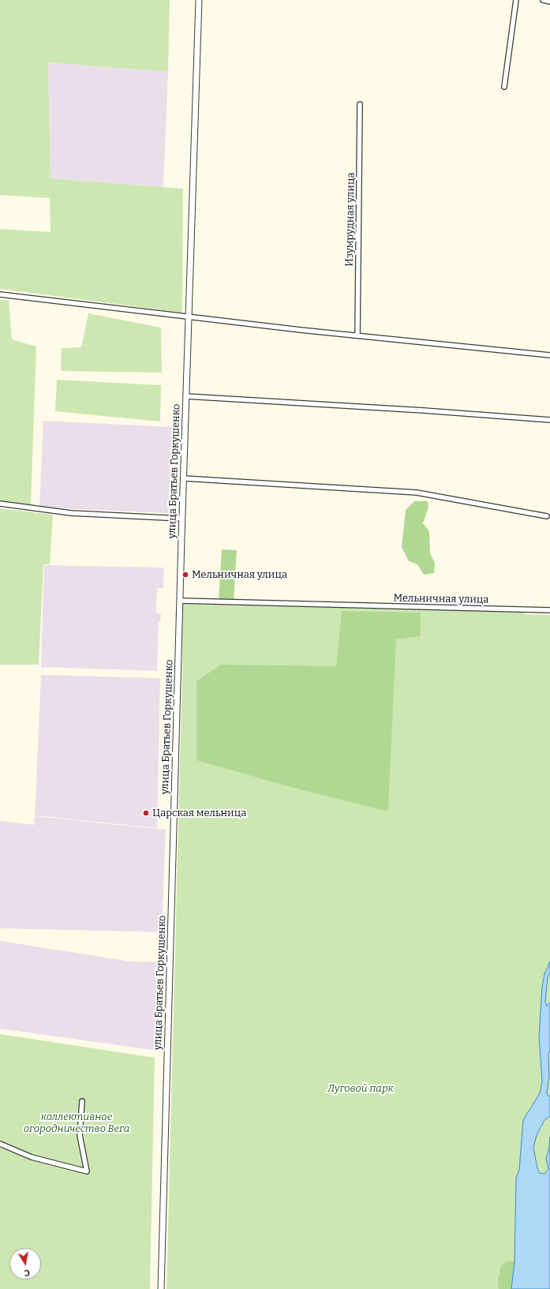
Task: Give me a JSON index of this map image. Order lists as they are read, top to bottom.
{
  "streets": {
    "street": ["Изумрудная улица", "улица Братьев Горкушенко", "Мельничная улица"]
  },
  "crossings": [
    ["улица Братьев Горкушенко", "Мельничная улица"]
  ],
  "parks": ["Луговой парк", "коллективное огородничество Вега"],
  "places": ["Мельничная улица", "Царская мельница"],
  "north": "bottom"
}
